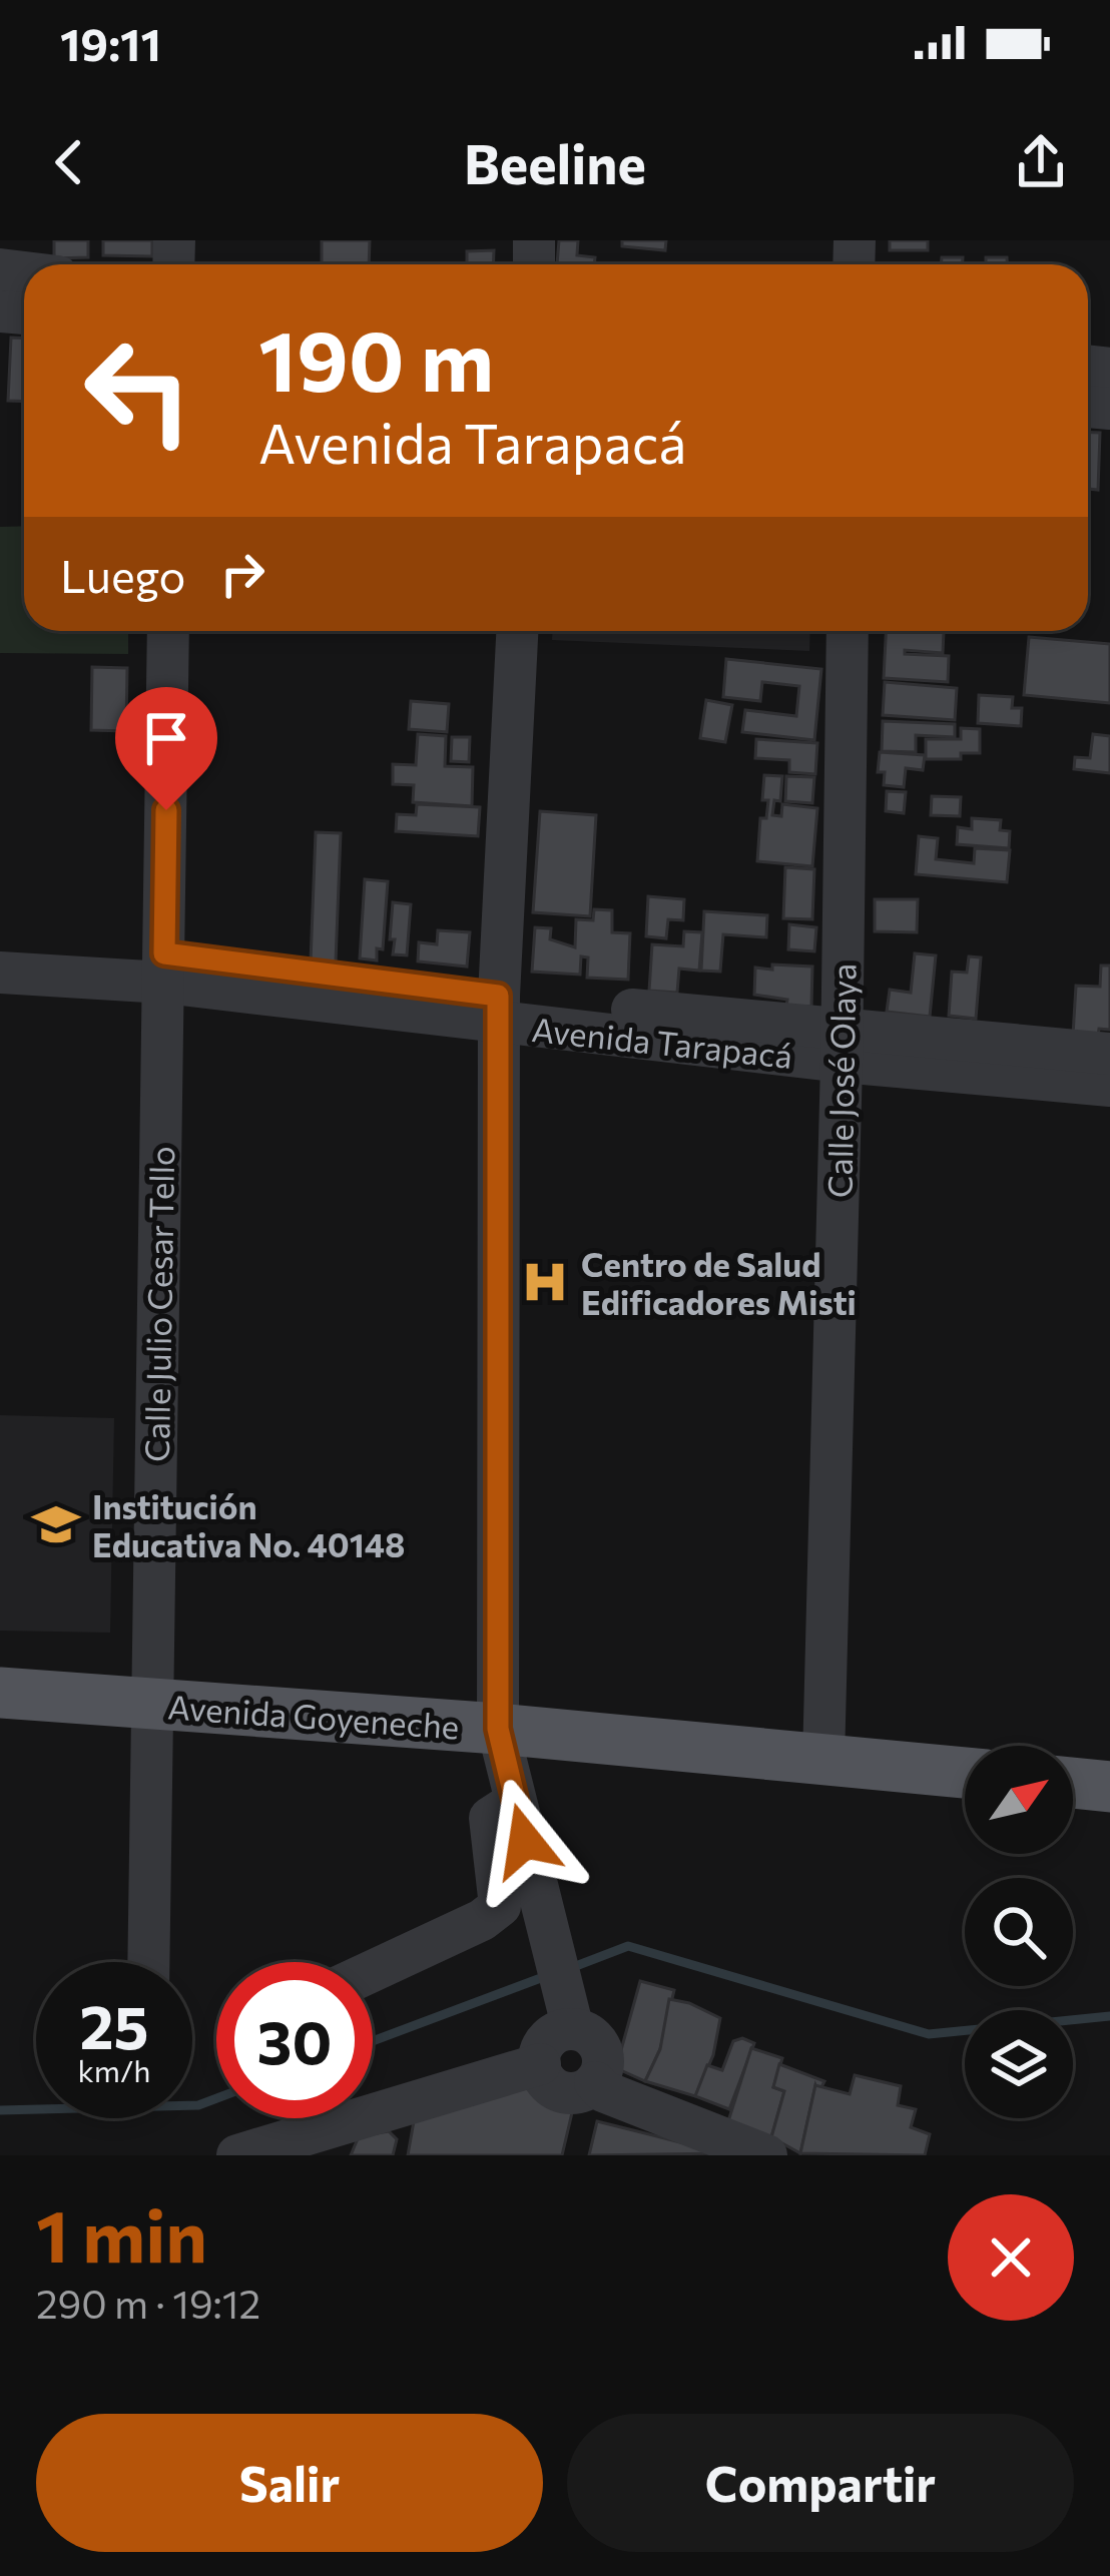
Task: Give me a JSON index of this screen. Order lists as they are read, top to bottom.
{
  "streets": {
    "main road": ["Avenida Goyeneche"],
    "street": ["Avenida Tarapacá", "Calle José Olaya", "Calle Julio Cesar Tello"]
  },
  "crossings": [
    ["Avenida Tarapacá", "Calle José Olaya"],
    ["Avenida Tarapacá", "Calle Julio Cesar Tello"],
    ["Calle José Olaya", "Avenida Goyeneche"],
    ["Calle Julio Cesar Tello", "Avenida Goyeneche"]
  ],
  "places": {
    "hospital": ["Centro de Salud Edificadores Misti"],
    "school or university": ["Institución Educativa No. 40148"]
  },
  "north": "top right",
  "page": {
    "status": "19:11",
    "header": "Beeline",
    "turn": ["190 m", "Avenida Tarapacá"],
    "then": "Luego",
    "speed": "25 km/h",
    "limit": "30",
    "heading": ["1 min", "290 m · 19:12"],
    "buttons": ["Salir", "Compartir"]
  }
}
